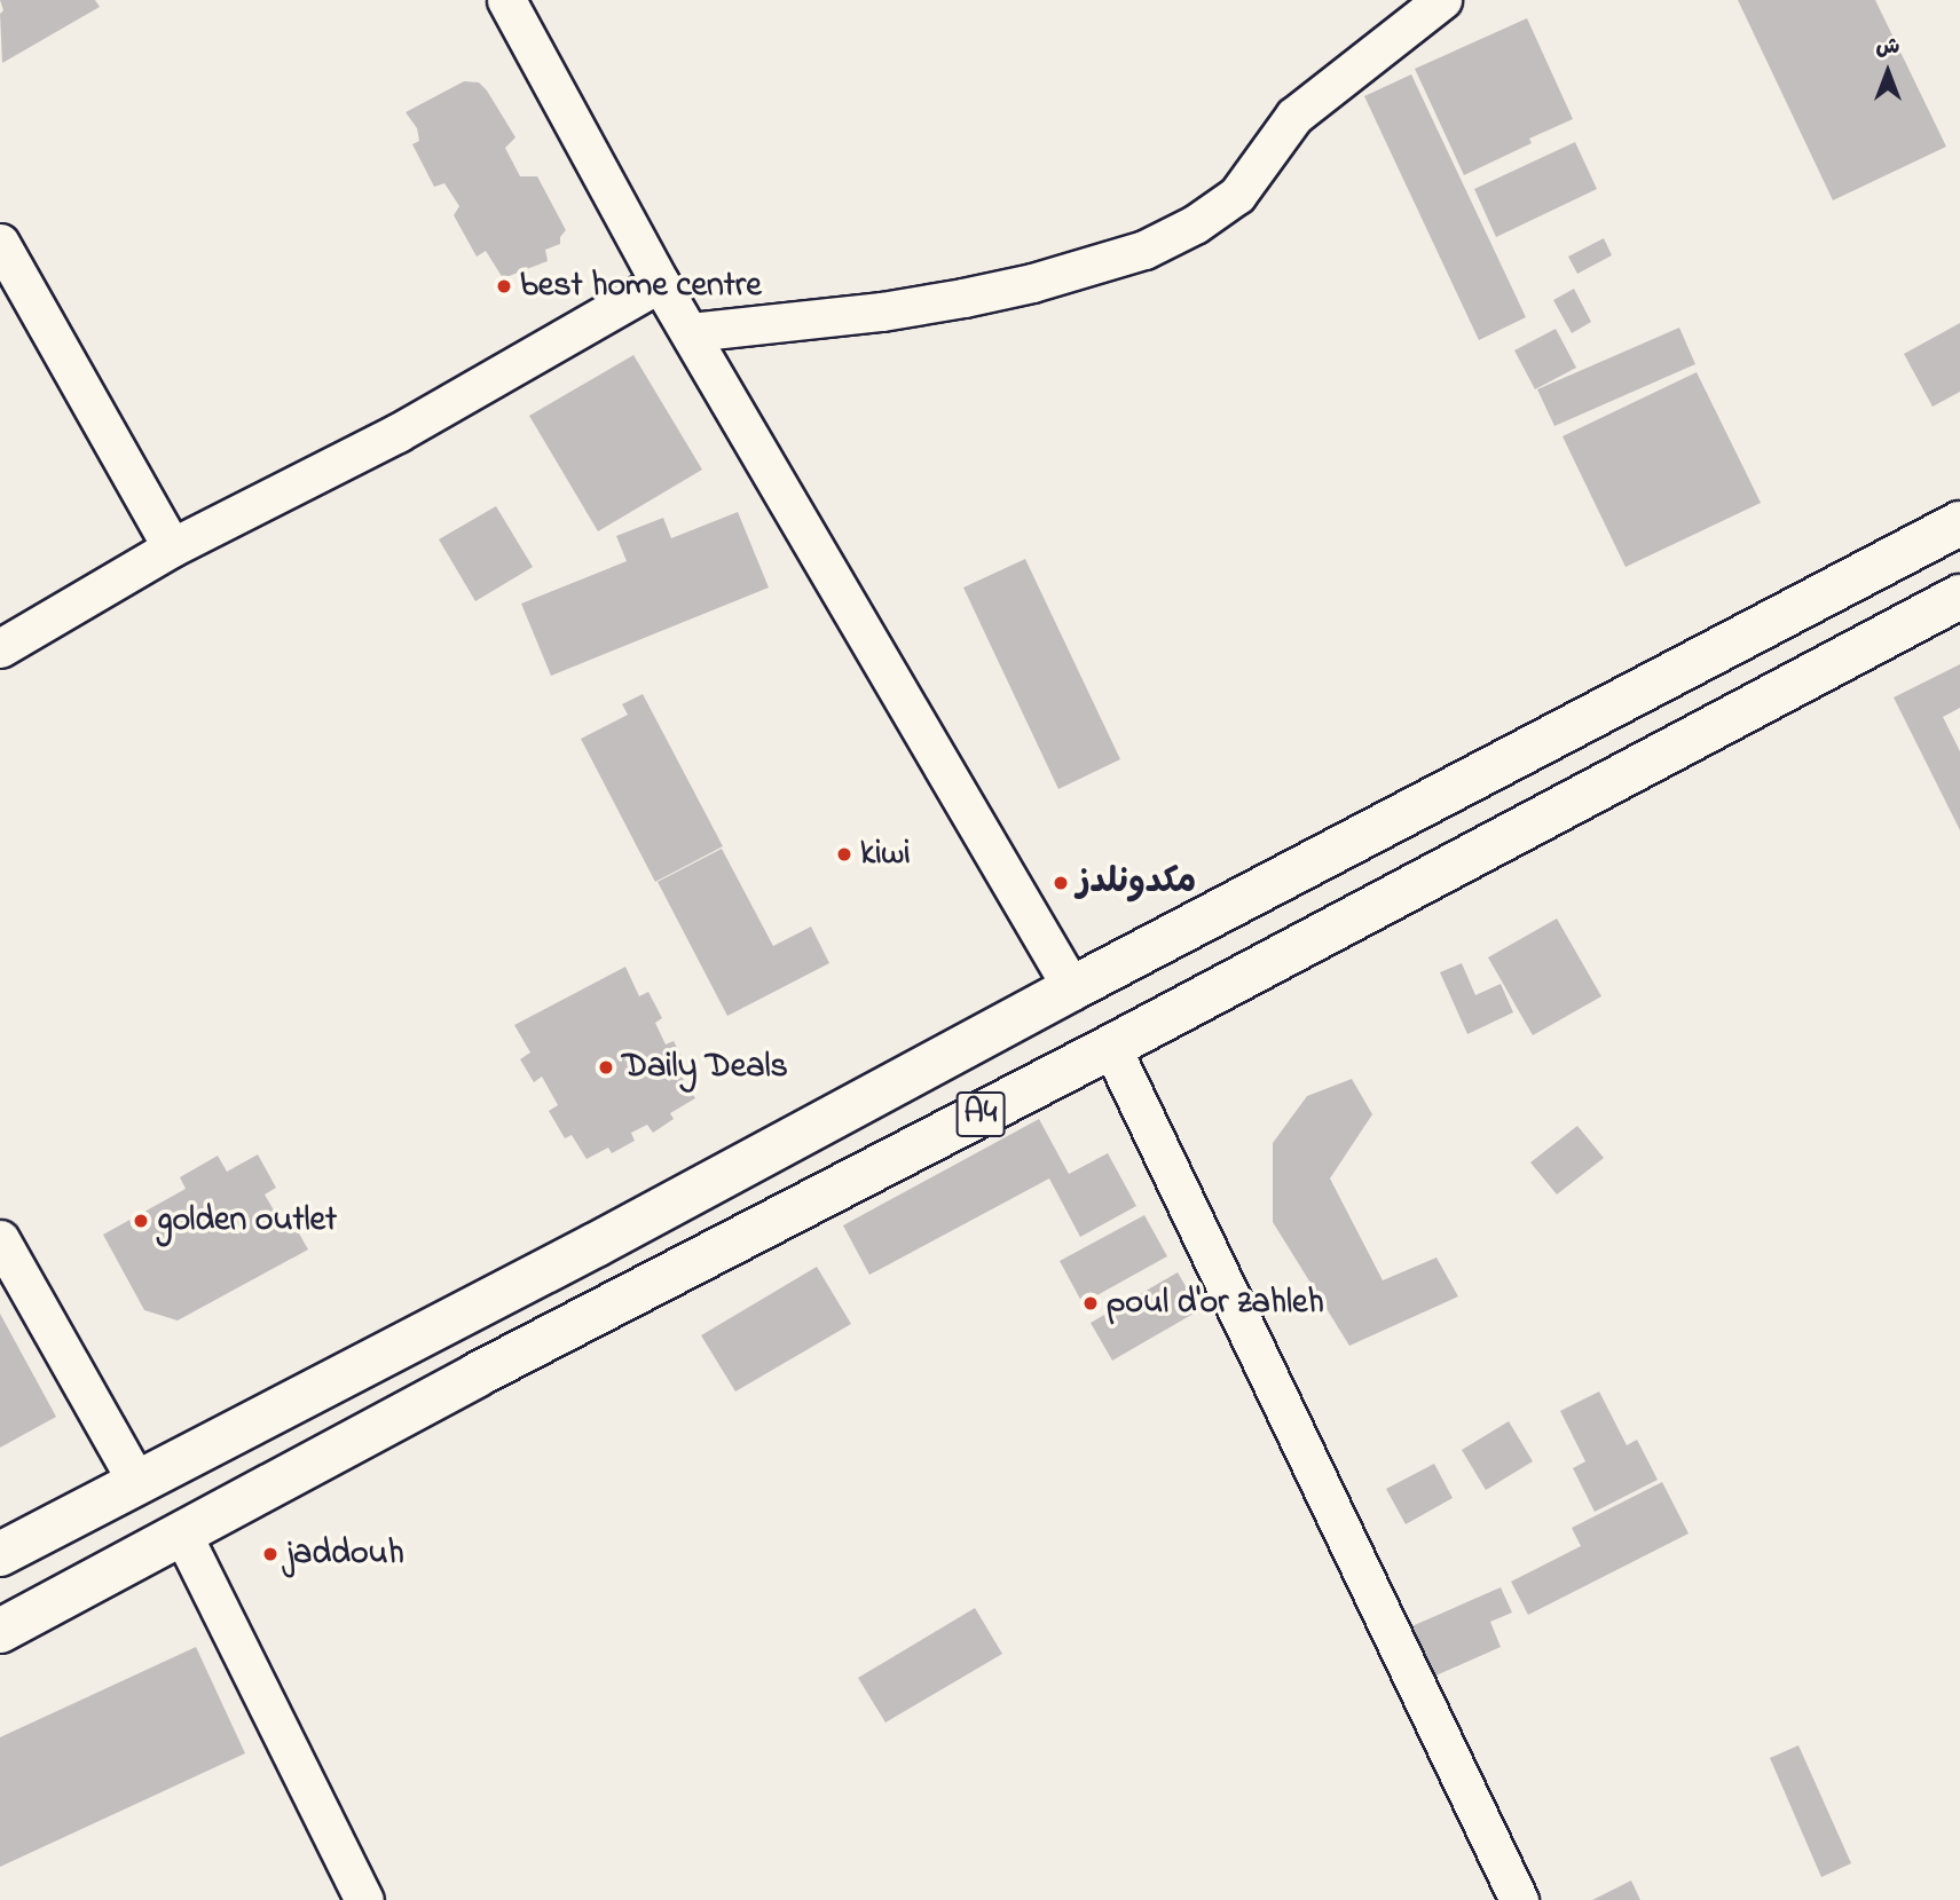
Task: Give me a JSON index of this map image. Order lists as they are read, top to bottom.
{
  "streets": {
    "highway": ["A4"]
  },
  "places": [
    "best home centre",
    "kiwi",
    "مكدونلدز",
    "Daily Deals",
    "golden outlet",
    "poul d'or zahleh",
    "jaddouh"
  ],
  "north": "top"
}
